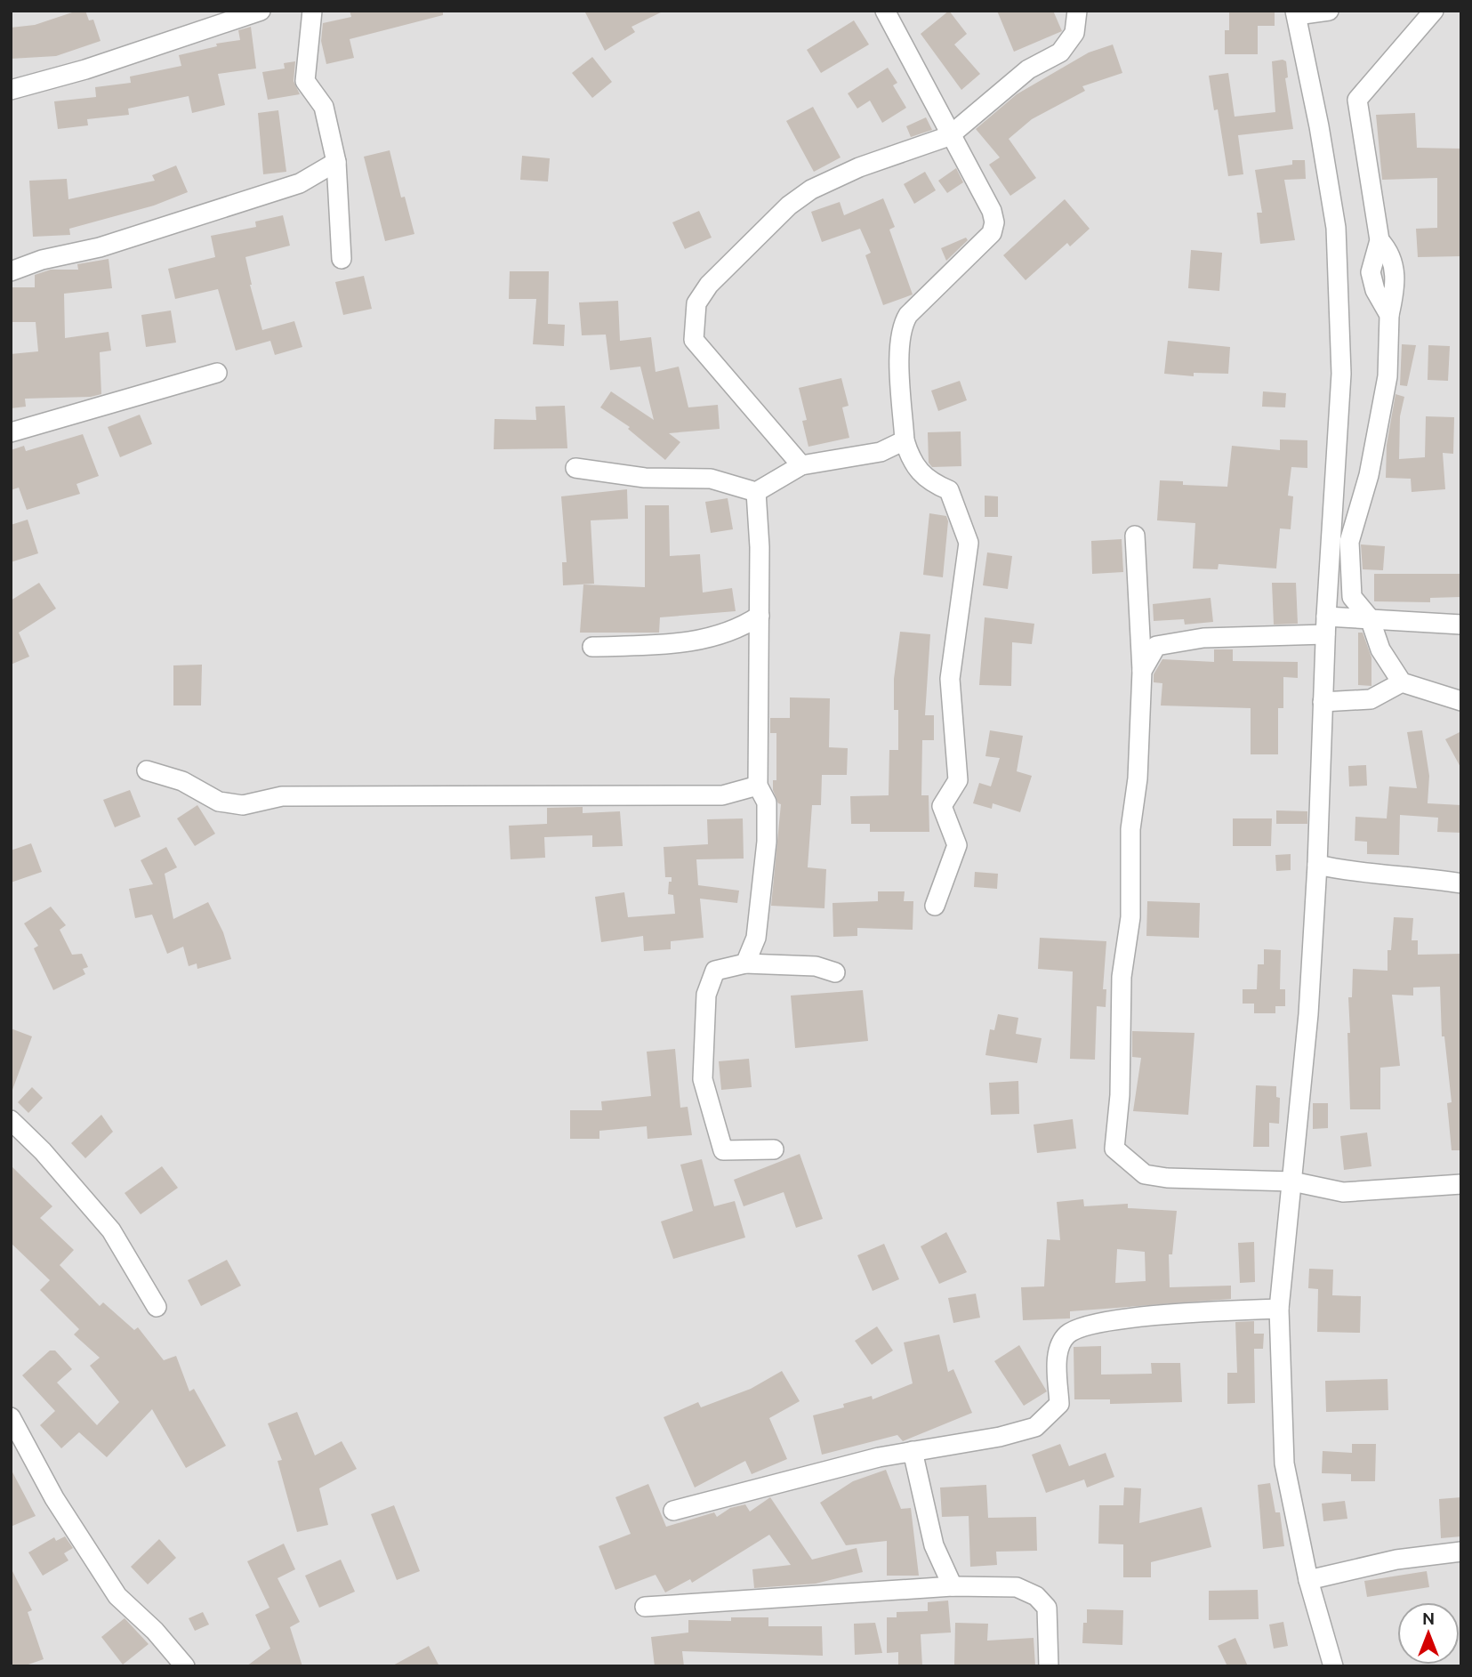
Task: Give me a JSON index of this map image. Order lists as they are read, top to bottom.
{
  "north": "top"
}
